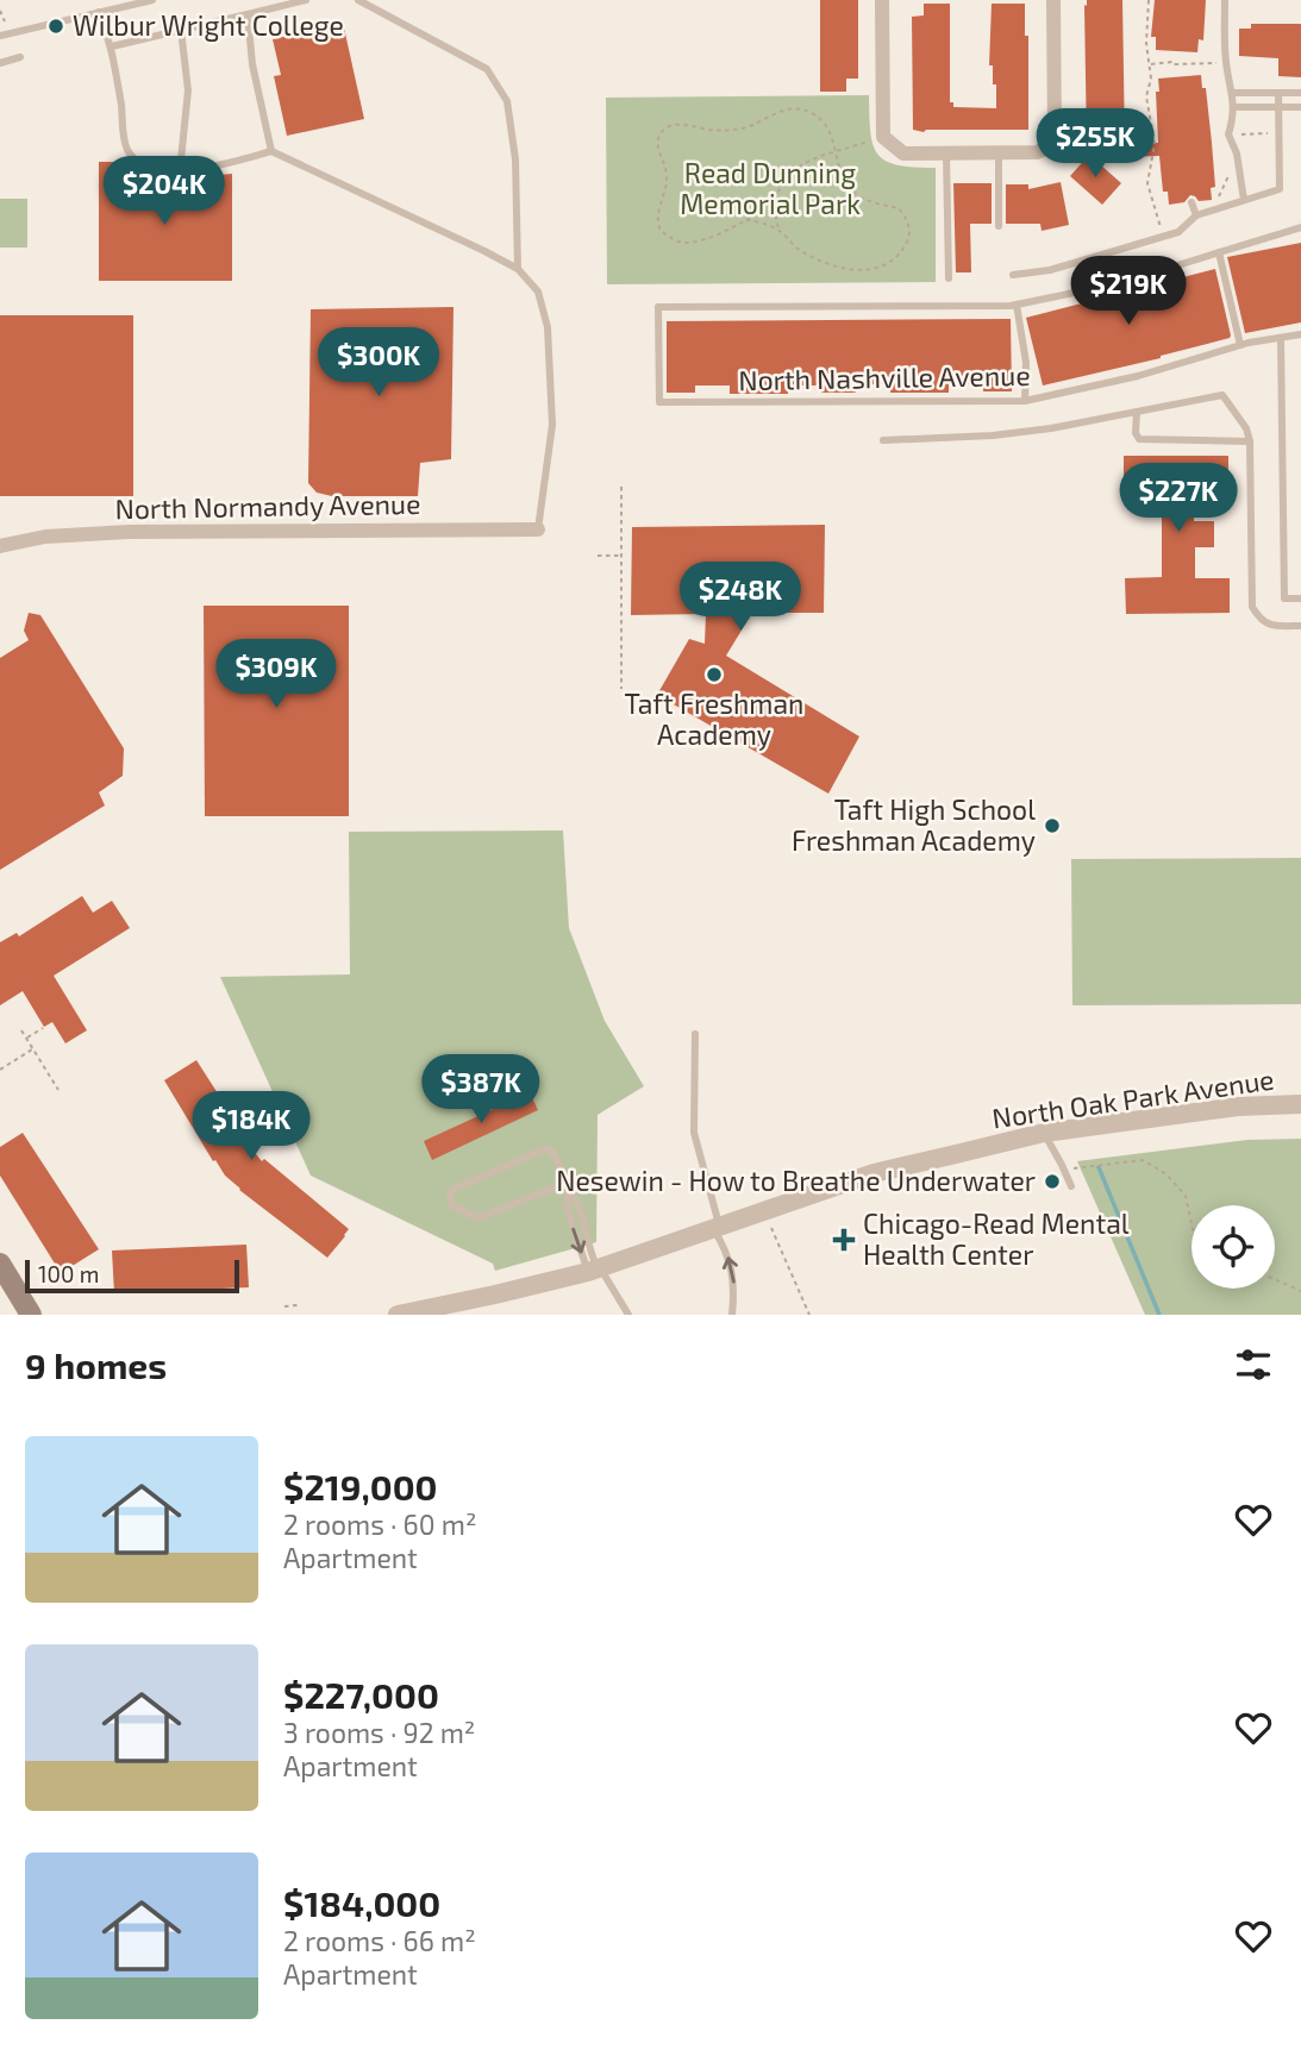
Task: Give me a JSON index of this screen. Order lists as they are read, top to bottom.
{
  "streets": {
    "street": ["North Normandy Avenue", "North Oak Park Avenue"],
    "lane": ["North Nashville Avenue"]
  },
  "parks": ["Read Dunning Memorial Park"],
  "places": {
    "other": [
      "Wilbur Wright College",
      "Taft Freshman Academy",
      "Taft High School Freshman Academy",
      "Nesewin - How to Breathe Underwater"
    ],
    "health": ["Chicago-Read Mental Health Center"]
  },
  "scale_bar": "100 m",
  "page": {
    "price": [
      "$255K",
      "$204K",
      "$219K",
      "$300K",
      "$227K",
      "$248K",
      "$309K",
      "$387K",
      "$184K"
    ],
    "scale": "100 m",
    "heading": "9 homes",
    "list": [
      {
        "name": "$219,000",
        "note": "2 rooms · 60 m² · Apartment"
      },
      {
        "name": "$227,000",
        "note": "3 rooms · 92 m² · Apartment"
      },
      {
        "name": "$184,000",
        "note": "2 rooms · 66 m² · Apartment"
      }
    ]
  }
}
